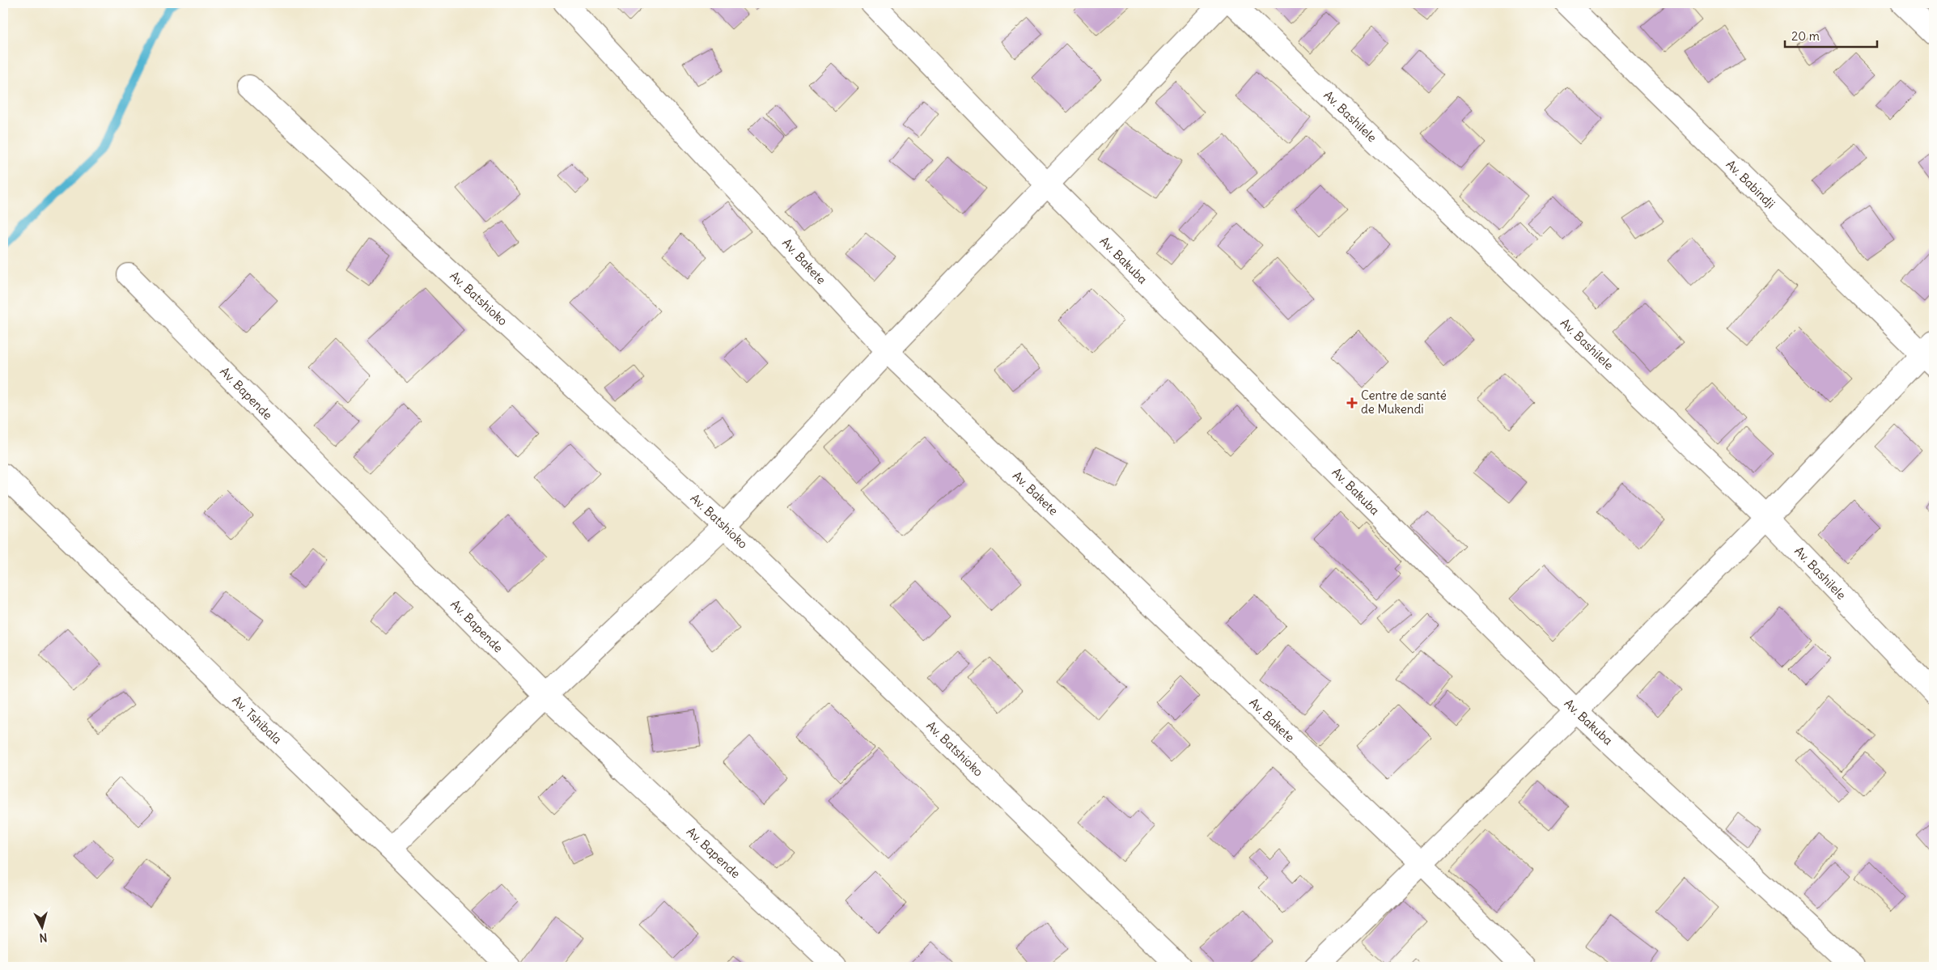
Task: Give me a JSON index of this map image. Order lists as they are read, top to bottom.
{
  "streets": {
    "street": [
      "Av. Bashilele",
      "Av. Babindji",
      "Av. Bakuba",
      "Av. Bakete",
      "Av. Batshioko",
      "Av. Bapende",
      "Av. Tshibala"
    ]
  },
  "places": {
    "health": ["Centre de santé de Mukendi"]
  },
  "scale_bar": "20 m",
  "north": "bottom"
}
